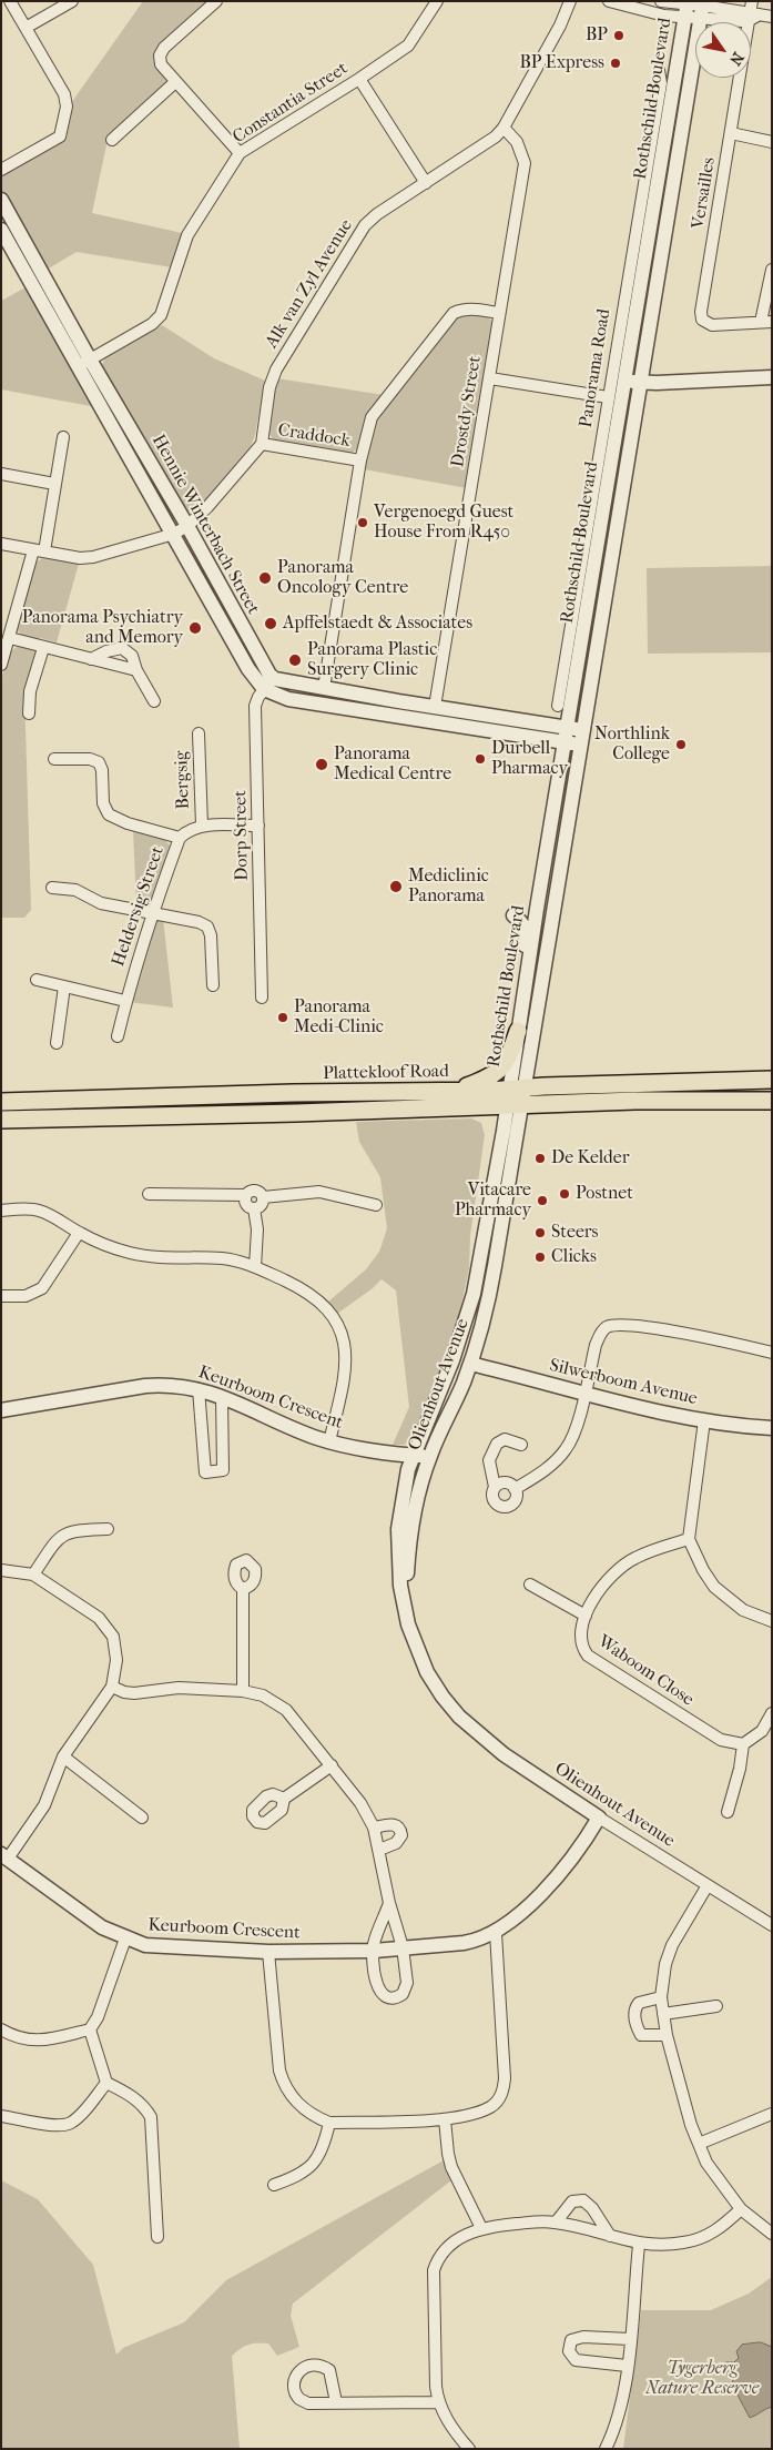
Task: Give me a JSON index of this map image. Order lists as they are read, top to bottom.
{
  "streets": {
    "main road": ["Plattekloof Road"],
    "street": [
      "Rothschild Boulevard",
      "Constantia Street",
      "Versailles",
      "Alk van Zyl Avenue",
      "Panorama Road",
      "Drostdy Street",
      "Craddock",
      "Hennie Winterbach Street",
      "Bergsig",
      "Dorp Street",
      "Heldersig Street",
      "Silwerboom Avenue",
      "Olienhout Avenue",
      "Keurboom Crescent",
      "Waboom Close"
    ]
  },
  "crossings": [
    ["Rothschild Boulevard", "Plattekloof Road"],
    ["Rothschild Boulevard", "Olienhout Avenue"],
    ["Constantia Street", "Hennie Winterbach Street"],
    ["Alk van Zyl Avenue", "Drostdy Street"],
    ["Alk van Zyl Avenue", "Craddock"],
    ["Hennie Winterbach Street", "Dorp Street"],
    ["Bergsig", "Heldersig Street"],
    ["Dorp Street", "Heldersig Street"],
    ["Plattekloof Road", "Olienhout Avenue"],
    ["Silwerboom Avenue", "Olienhout Avenue"],
    ["Olienhout Avenue", "Keurboom Crescent"]
  ],
  "parks": ["Tygerberg Nature Reserve"],
  "places": [
    "BP",
    "BP Express",
    "Vergenoegd Guest House From R450",
    "Panorama Oncology Centre",
    "Apffelstaedt & Associates",
    "Panorama Psychiatry and Memory",
    "Panorama Plastic Surgery Clinic",
    "Northlink College",
    "Durbell Pharmacy",
    "Panorama Medical Centre",
    "Mediclinic Panorama",
    "Panorama Medi-Clinic",
    "De Kelder",
    "Postnet",
    "Vitacare Pharmacy",
    "Steers",
    "Clicks"
  ],
  "north": "bottom right"
}
